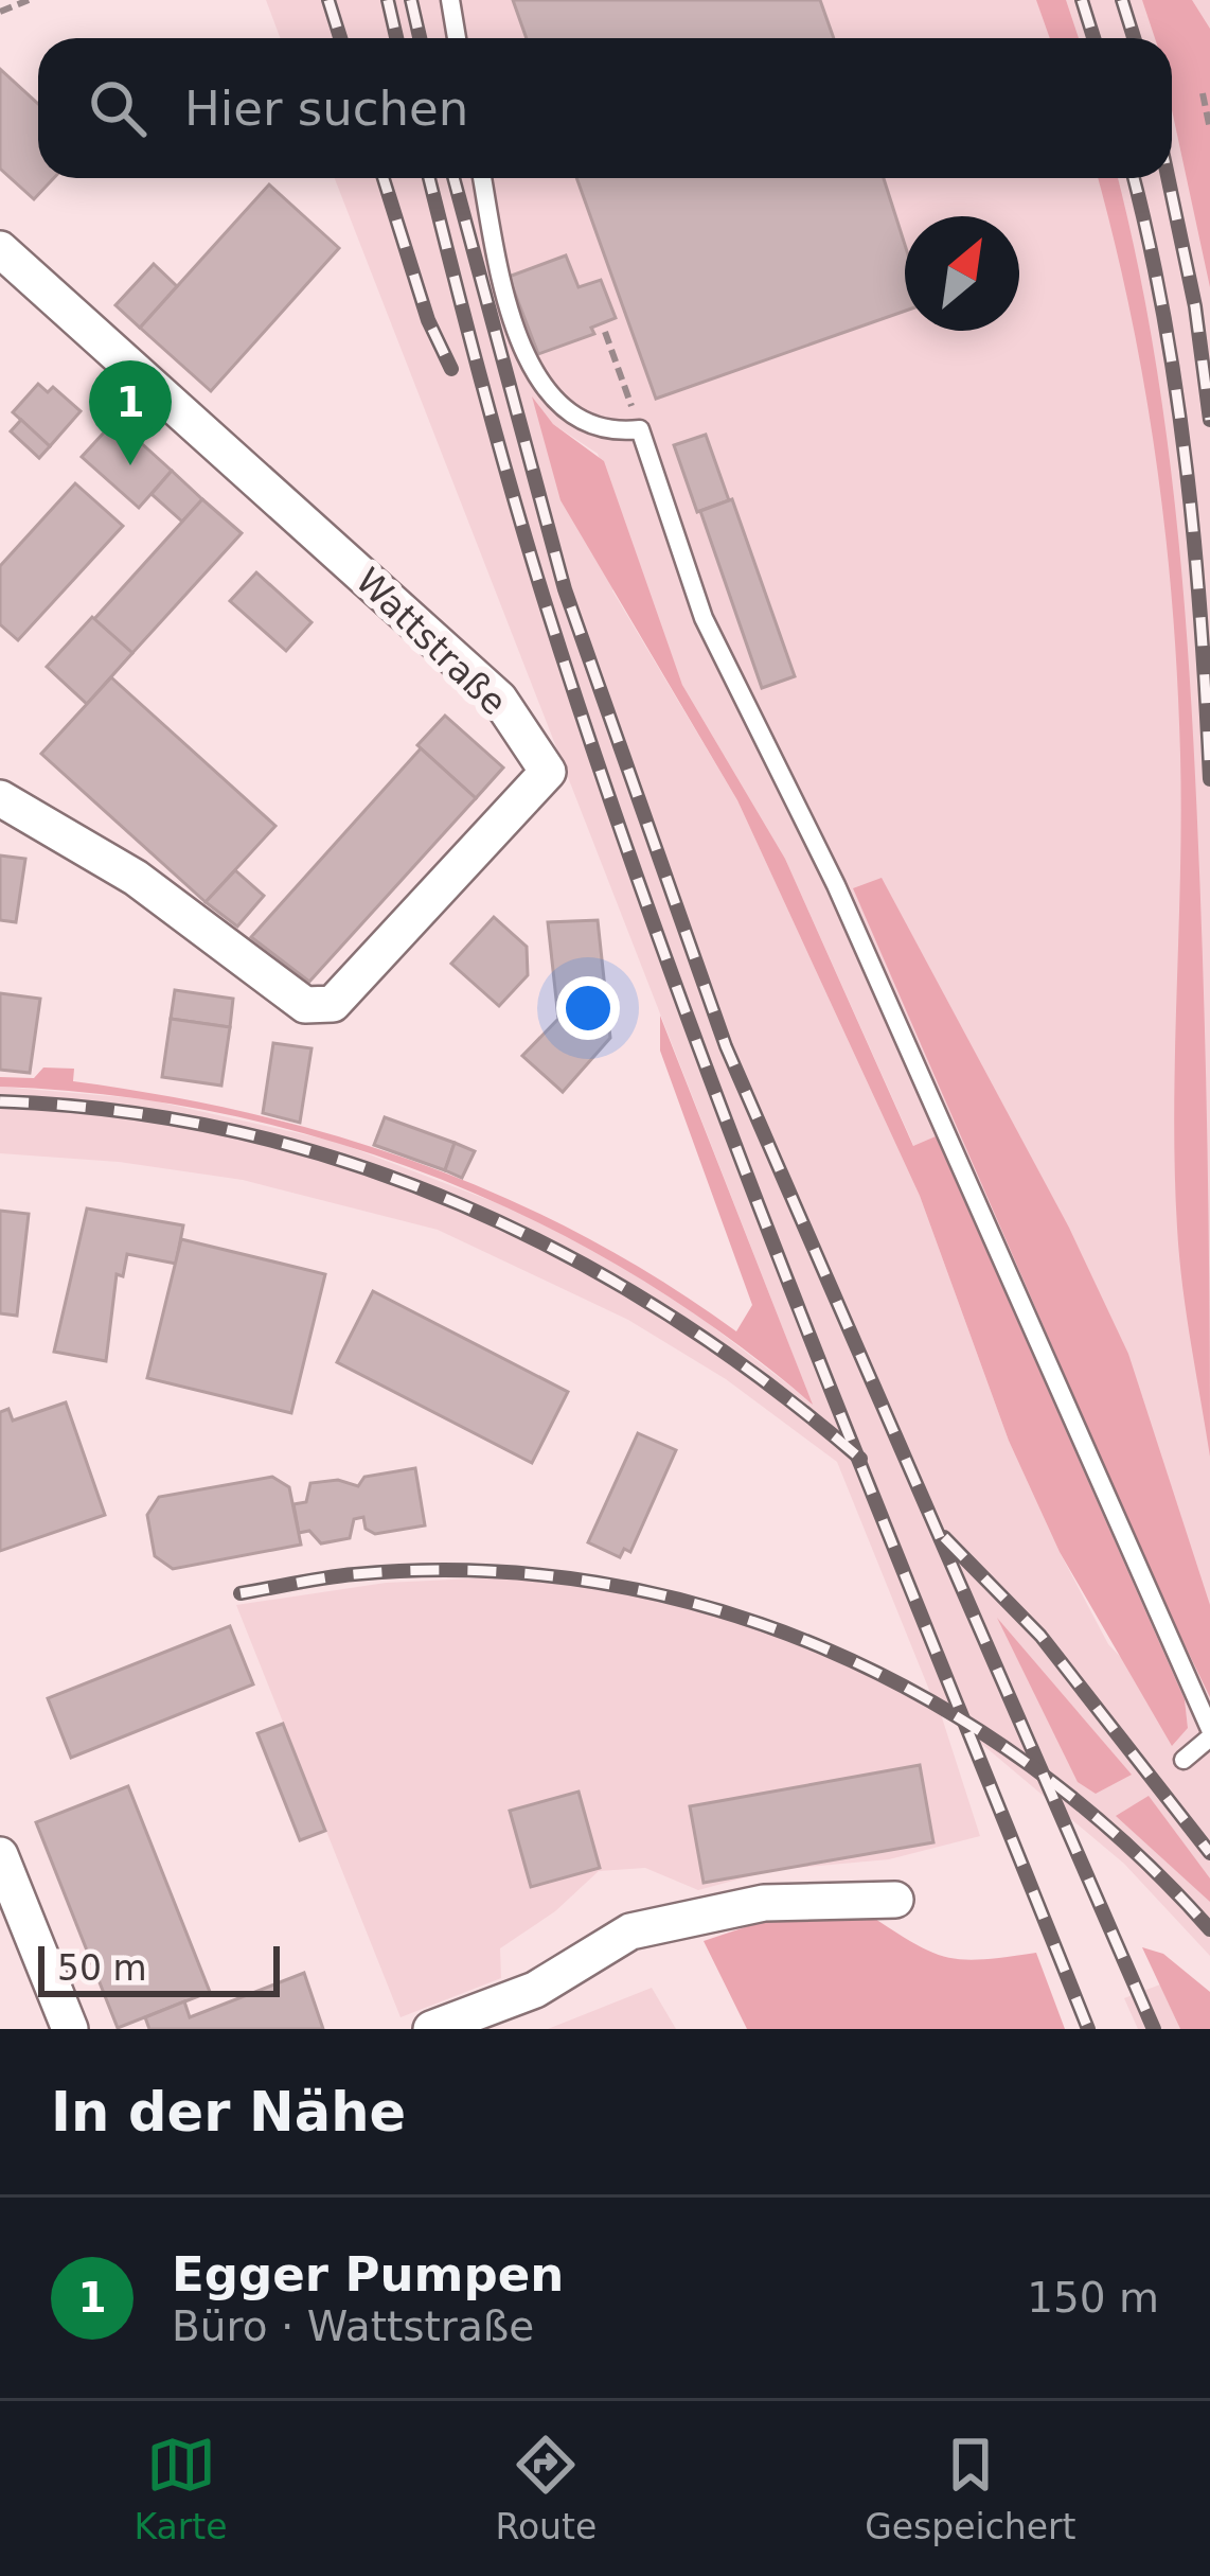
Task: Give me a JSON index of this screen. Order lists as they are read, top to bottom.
{
  "streets": {
    "street": ["Wattstraße"]
  },
  "scale_bar": "50 m",
  "north": "top right",
  "page": {
    "search": "Hier suchen",
    "pins": "1",
    "scale": "50 m",
    "heading": "In der Nähe",
    "list": [
      {
        "mark": "1",
        "name": "Egger Pumpen",
        "note": "Büro · Wattstraße",
        "value": "150 m"
      }
    ],
    "nav": ["Karte", "Route", "Gespeichert"]
  }
}
